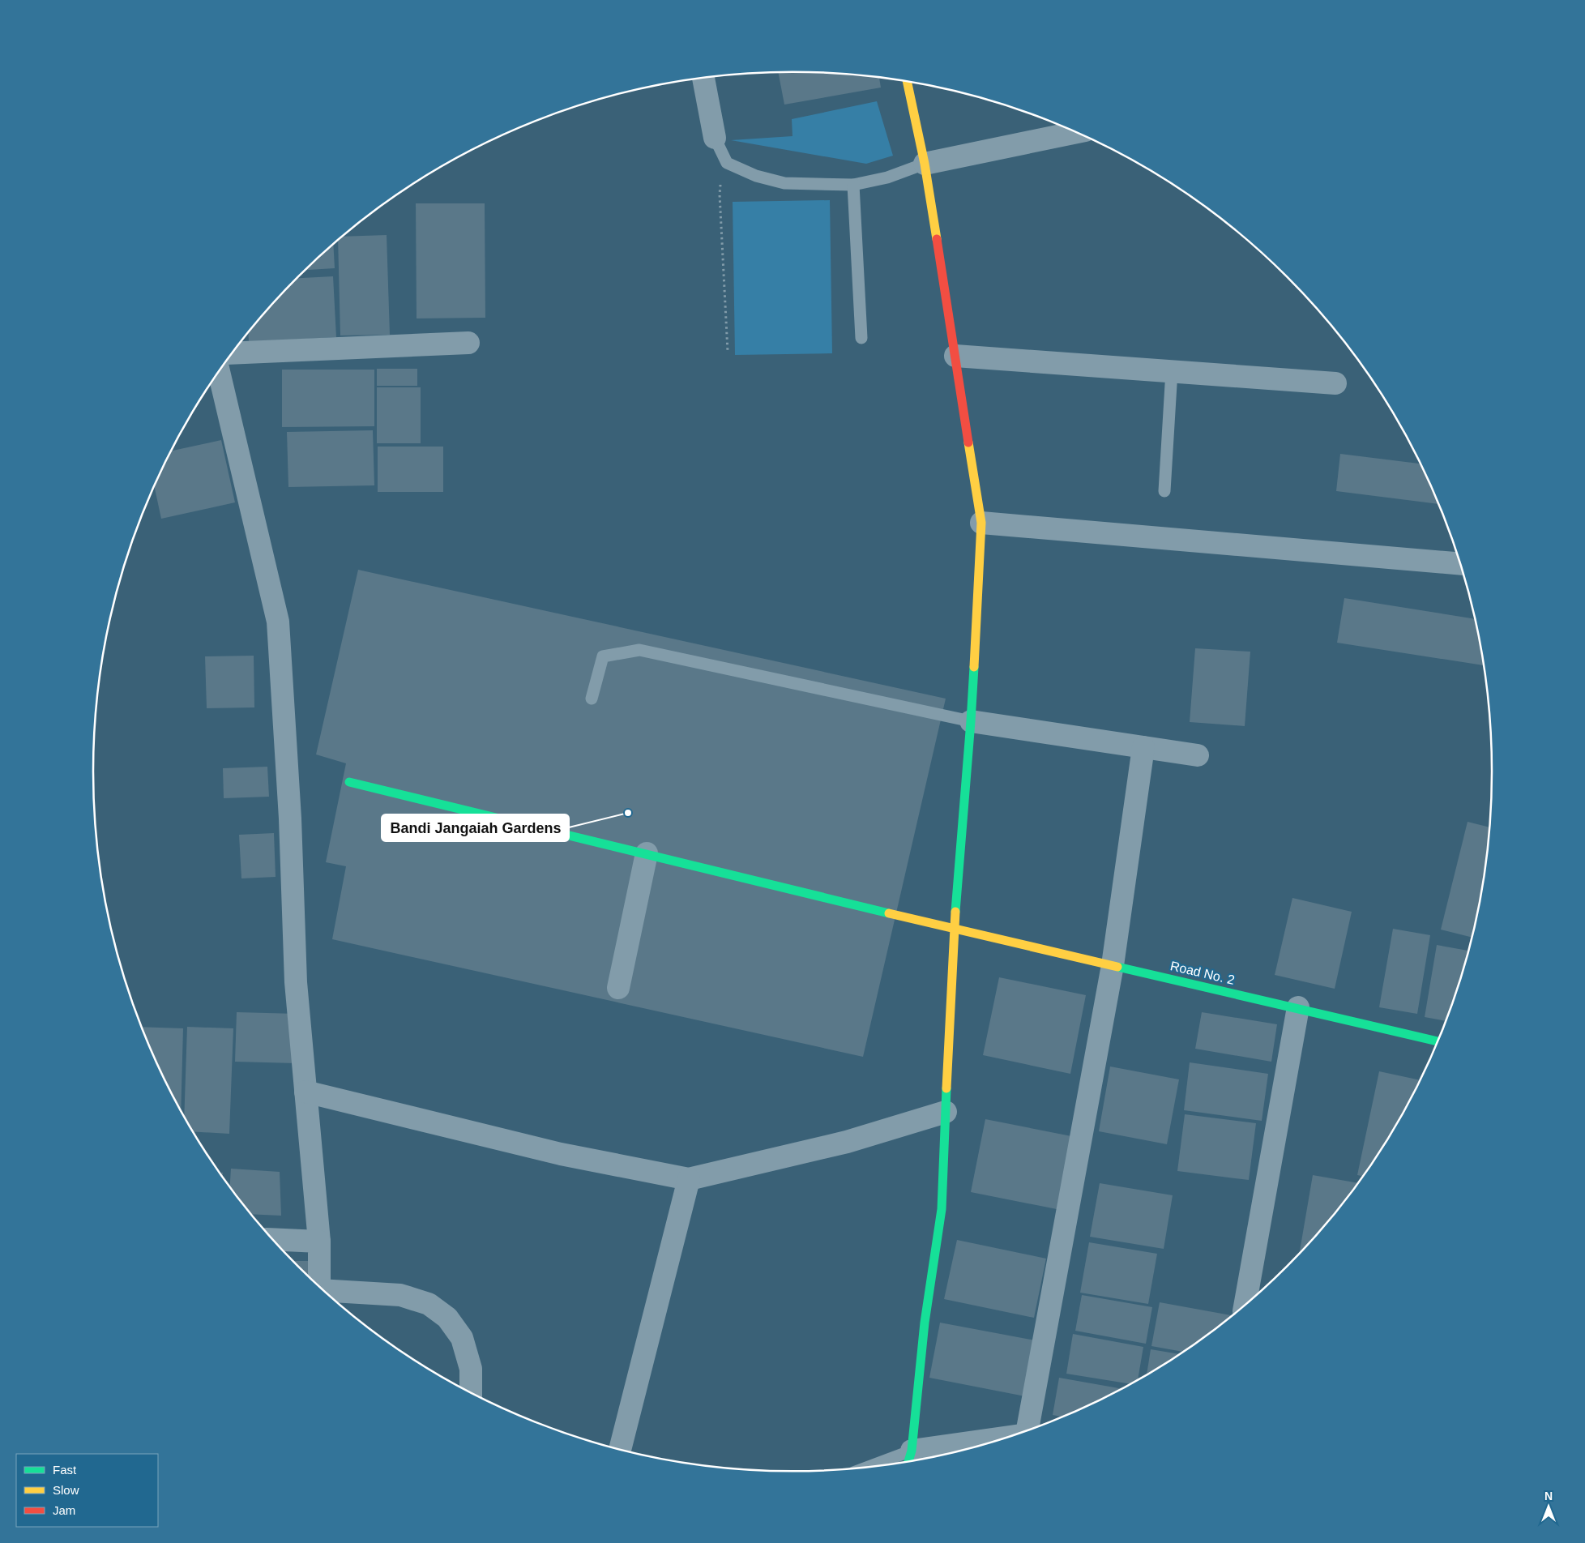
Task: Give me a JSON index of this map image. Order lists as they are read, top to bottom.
{
  "streets": {
    "street": ["Road No. 2"]
  },
  "places": ["Bandi Jangaiah Gardens"],
  "legend": ["Fast", "Slow", "Jam"],
  "north": "top"
}
